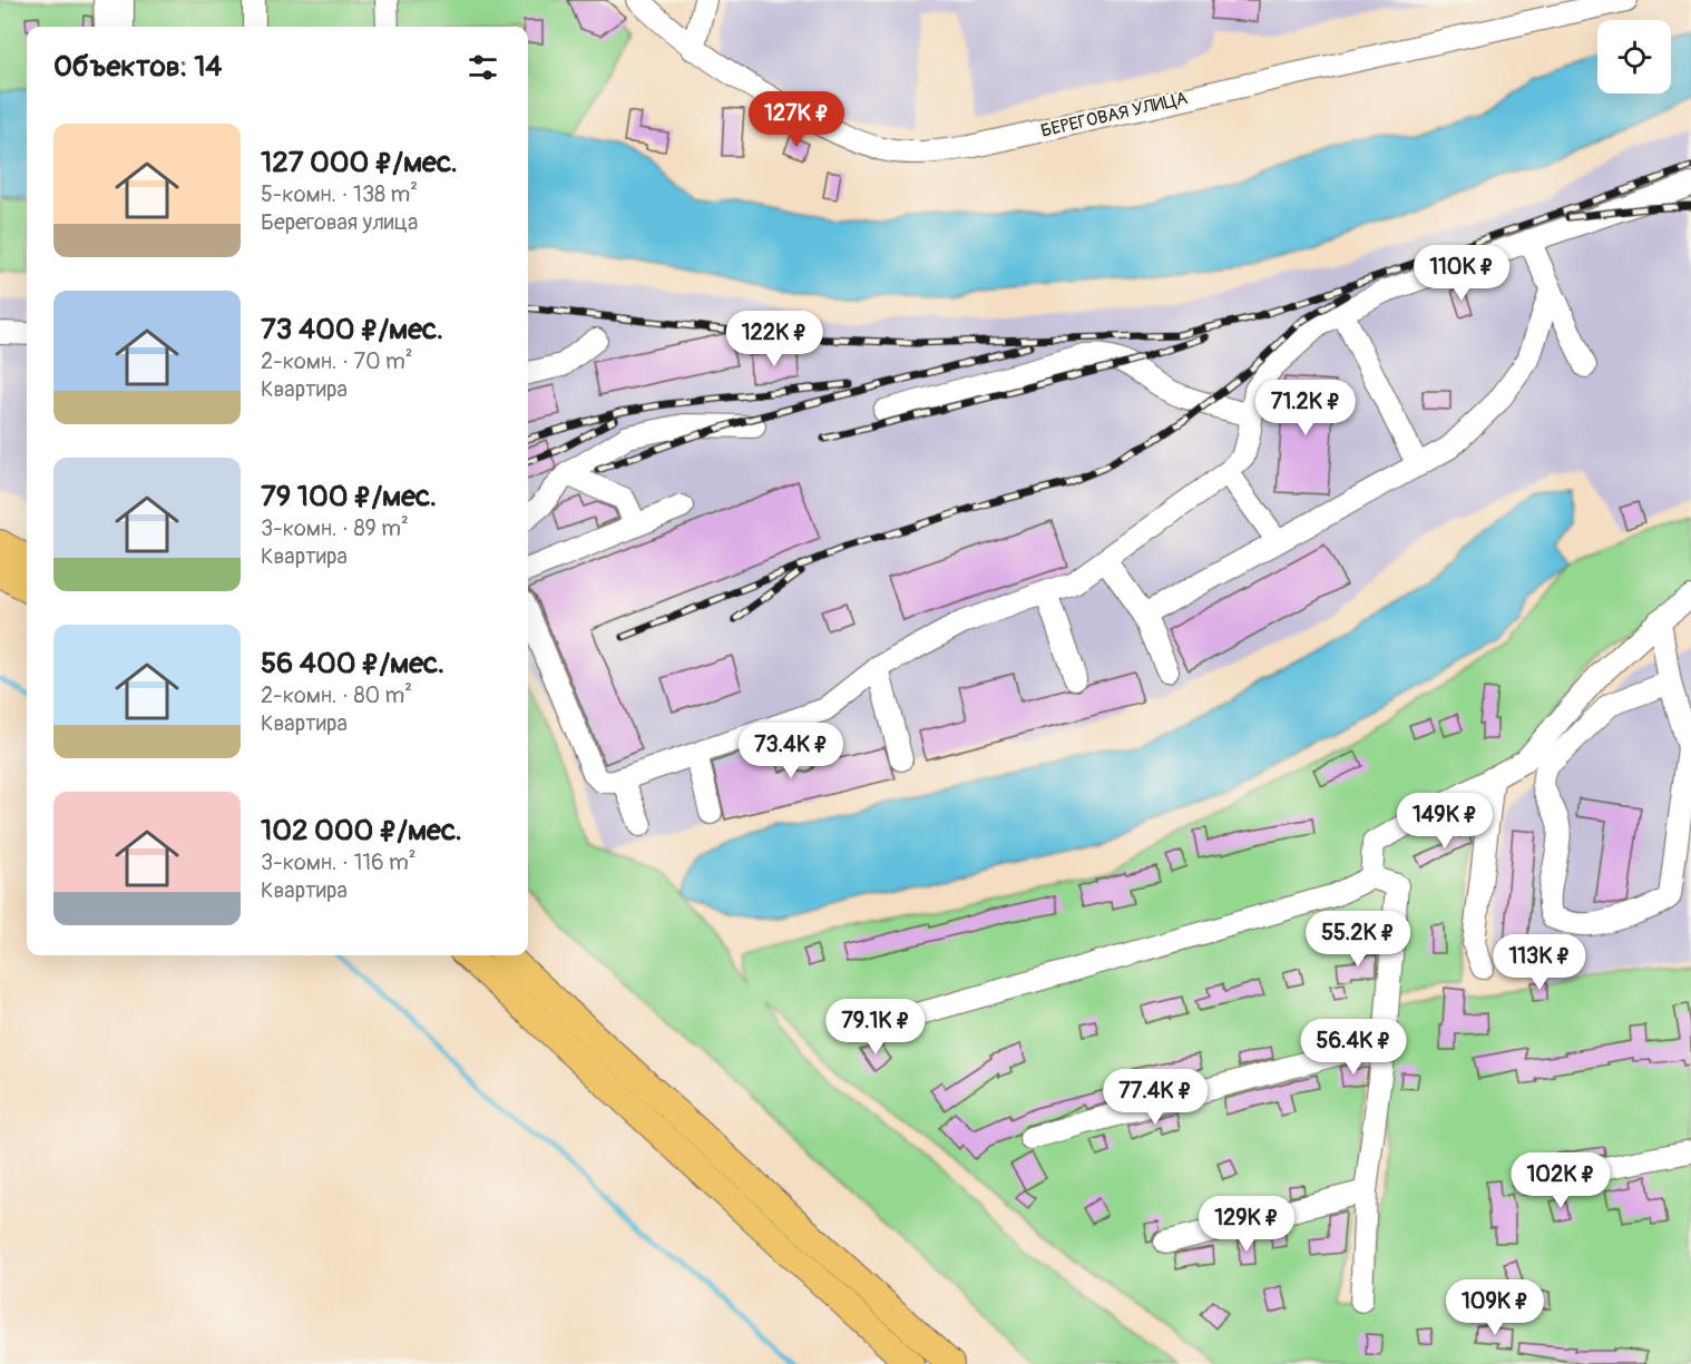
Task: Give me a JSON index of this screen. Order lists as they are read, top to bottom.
{
  "streets": {
    "street": ["БЕРЕГОВАЯ УЛИЦА"]
  },
  "page": {
    "heading": "Объектов: 14",
    "price": [
      "127K ₽",
      "110K ₽",
      "122K ₽",
      "71.2K ₽",
      "73.4K ₽",
      "149K ₽",
      "55.2K ₽",
      "113K ₽",
      "79.1K ₽",
      "56.4K ₽",
      "77.4K ₽",
      "102K ₽",
      "129K ₽",
      "109K ₽"
    ],
    "list": [
      {
        "name": "127 000 ₽/мес.",
        "note": "5-комн. · 138 m² · Береговая улица"
      },
      {
        "name": "73 400 ₽/мес.",
        "note": "2-комн. · 70 m² · Квартира"
      },
      {
        "name": "79 100 ₽/мес.",
        "note": "3-комн. · 89 m² · Квартира"
      },
      {
        "name": "56 400 ₽/мес.",
        "note": "2-комн. · 80 m² · Квартира"
      },
      {
        "name": "102 000 ₽/мес.",
        "note": "3-комн. · 116 m² · Квартира"
      }
    ]
  }
}
